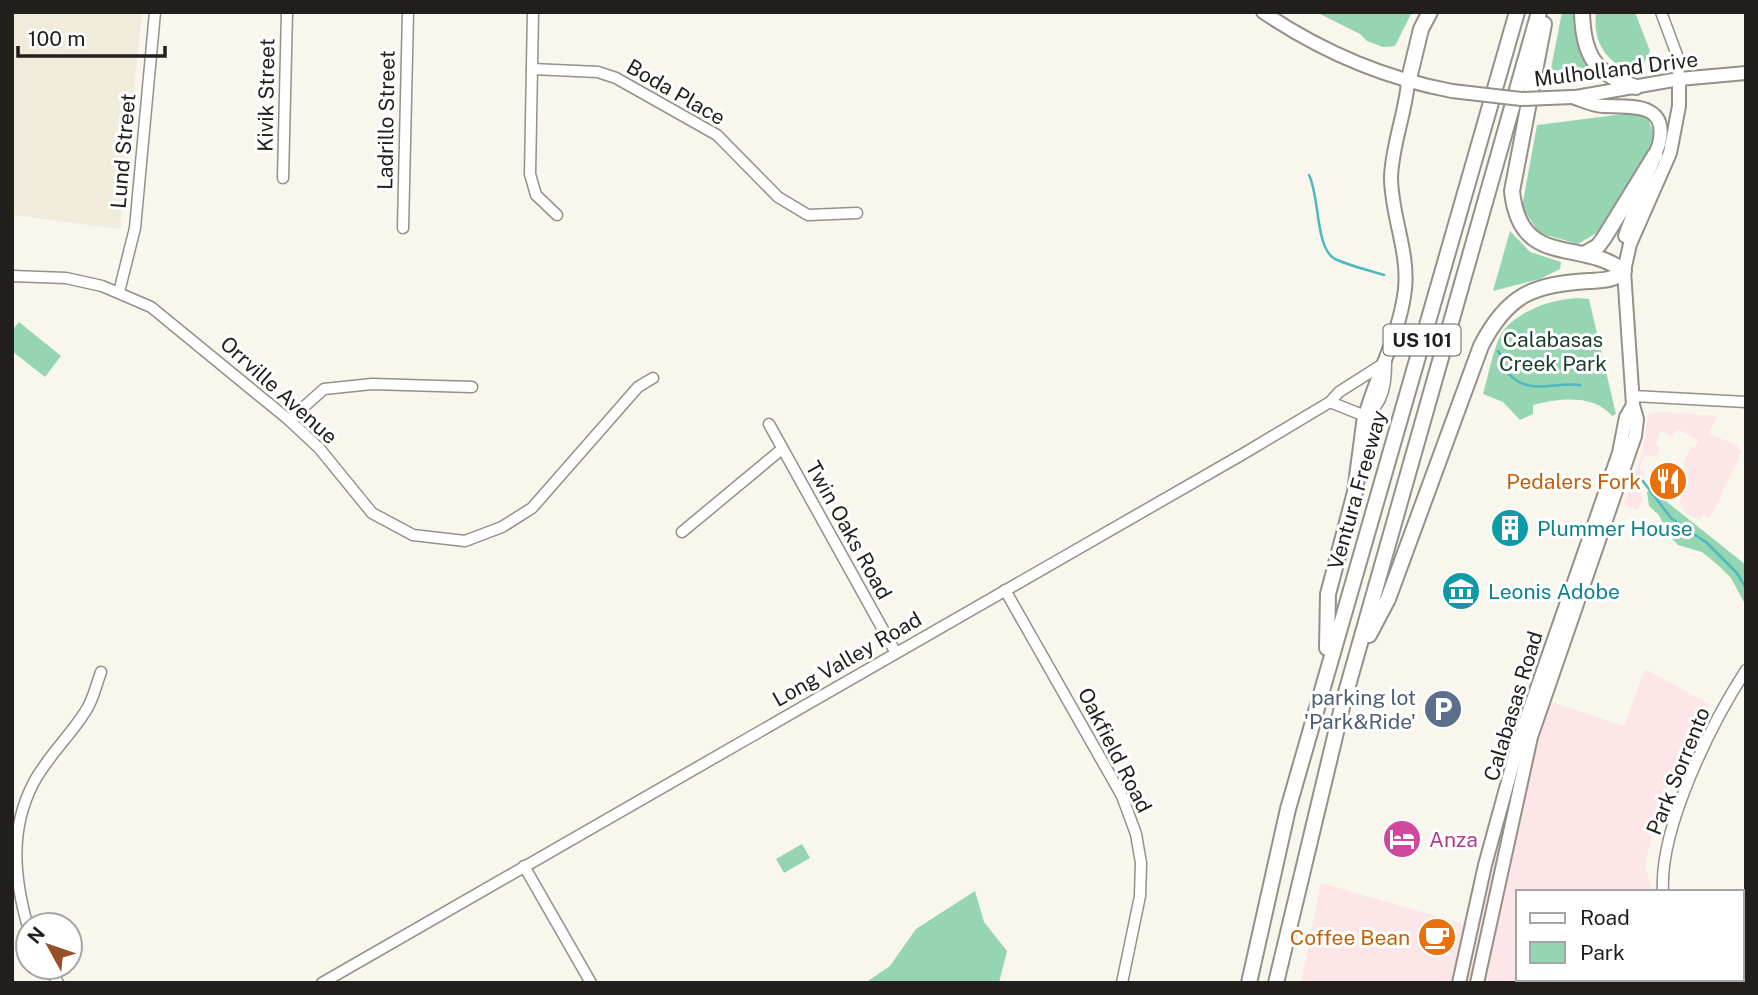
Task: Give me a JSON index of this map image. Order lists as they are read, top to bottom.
{
  "streets": {
    "highway": ["US 101", "Ventura Freeway"],
    "main road": ["Mulholland Drive", "Calabasas Road"],
    "street": [
      "Boda Place",
      "Kivik Street",
      "Ladrillo Street",
      "Lund Street",
      "Orrville Avenue",
      "Twin Oaks Road",
      "Long Valley Road",
      "Oakfield Road",
      "Park Sorrento"
    ]
  },
  "crossings": [
    ["Mulholland Drive", "Calabasas Road"],
    ["Lund Street", "Orrville Avenue"],
    ["Twin Oaks Road", "Long Valley Road"],
    ["Long Valley Road", "Oakfield Road"]
  ],
  "parks": ["Calabasas Creek Park"],
  "places": {
    "restaurant": ["Pedalers Fork"],
    "building": ["Plummer House"],
    "museum": ["Leonis Adobe"],
    "parking": ["parking lot 'Park&Ride'"],
    "hotel": ["Anza"],
    "cafe": ["Coffee Bean"]
  },
  "legend": ["Road", "Park"],
  "scale_bar": "100 m",
  "north": "top left"
}
